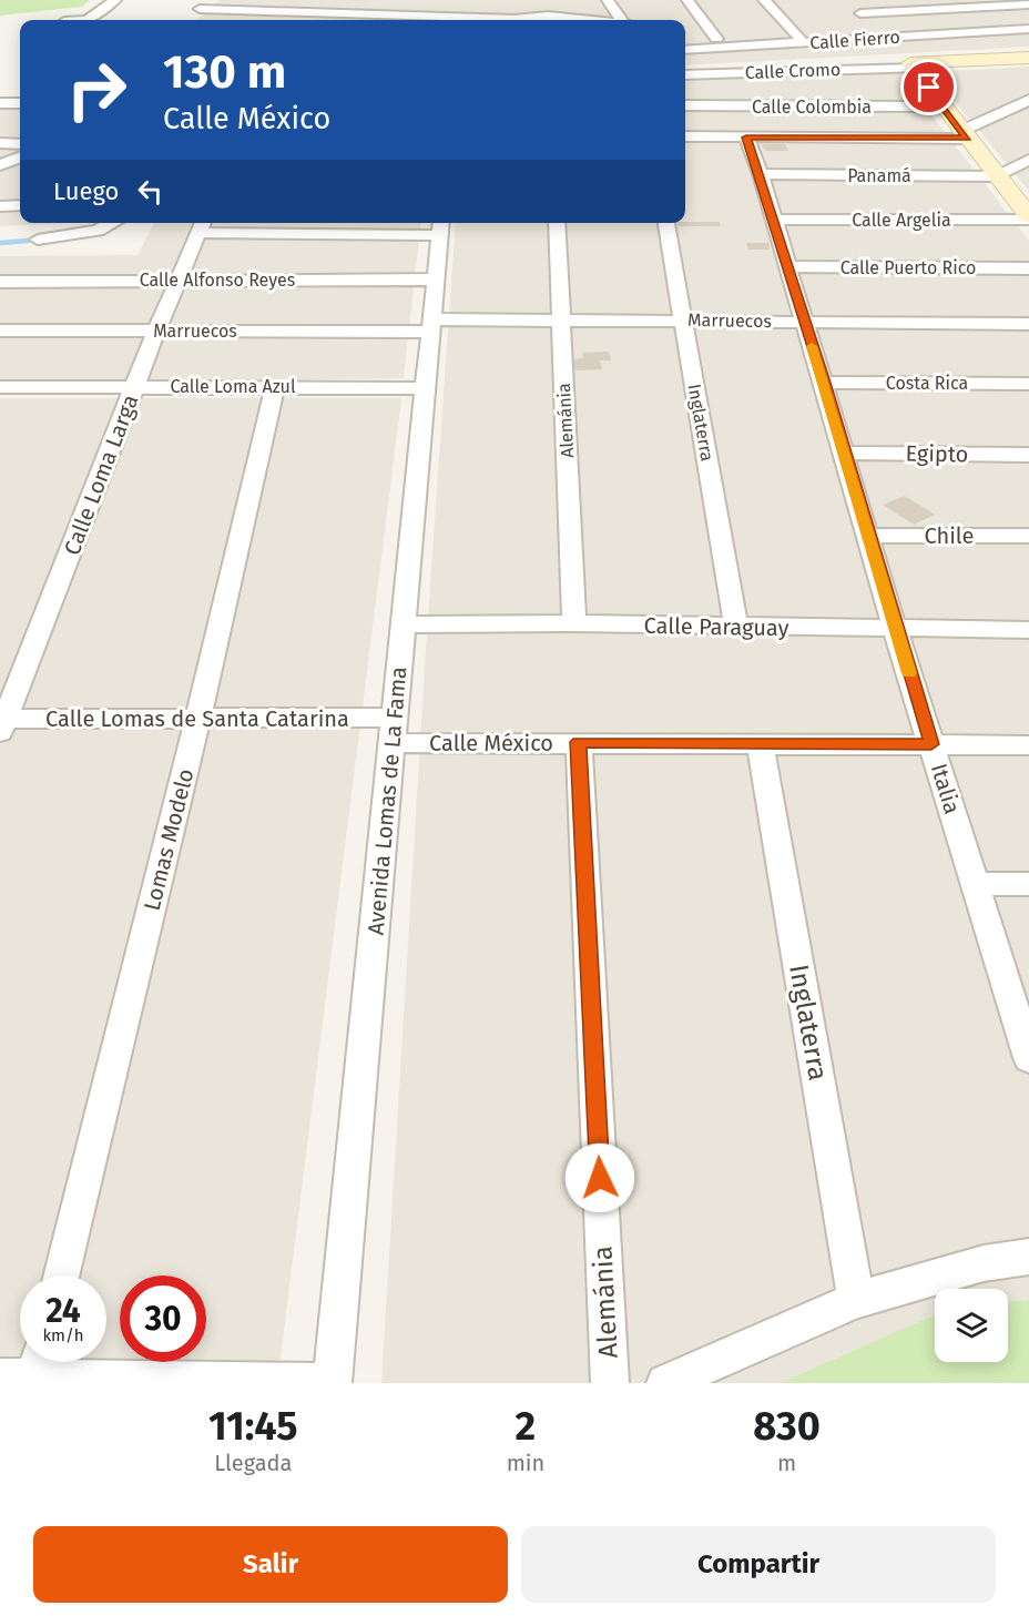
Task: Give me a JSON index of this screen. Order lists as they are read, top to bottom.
{
  "streets": {
    "street": [
      "Calle Fierro",
      "Calle Cromo",
      "Calle Colombia",
      "Panamá",
      "Calle Argelia",
      "Calle Puerto Rico",
      "Calle Alfonso Reyes",
      "Marruecos",
      "Costa Rica",
      "Calle Loma Azul",
      "Alemánia",
      "Inglaterra",
      "Egipto",
      "Calle Loma Larga",
      "Chile",
      "Calle Paraguay",
      "Calle Lomas de Santa Catarina",
      "Calle México",
      "Italia",
      "Avenida Lomas de La Fama",
      "Lomas Modelo"
    ]
  },
  "crossings": [
    ["Calle Fierro", "Calle Cromo"],
    ["Panamá", "Italia"],
    ["Calle Argelia", "Italia"],
    ["Calle Puerto Rico", "Italia"],
    ["Calle Alfonso Reyes", "Calle Loma Larga"],
    ["Calle Alfonso Reyes", "Avenida Lomas de La Fama"],
    ["Marruecos", "Alemánia"],
    ["Marruecos", "Inglaterra"],
    ["Marruecos", "Calle Loma Larga"],
    ["Marruecos", "Italia"],
    ["Marruecos", "Avenida Lomas de La Fama"],
    ["Costa Rica", "Italia"],
    ["Calle Loma Azul", "Calle Loma Larga"],
    ["Calle Loma Azul", "Avenida Lomas de La Fama"],
    ["Calle Loma Azul", "Lomas Modelo"],
    ["Alemánia", "Calle Paraguay"],
    ["Alemánia", "Calle México"],
    ["Inglaterra", "Calle Paraguay"],
    ["Inglaterra", "Calle México"],
    ["Egipto", "Italia"],
    ["Calle Loma Larga", "Calle Lomas de Santa Catarina"],
    ["Chile", "Italia"],
    ["Calle Paraguay", "Italia"],
    ["Calle Paraguay", "Avenida Lomas de La Fama"],
    ["Calle Lomas de Santa Catarina", "Calle México"],
    ["Calle Lomas de Santa Catarina", "Avenida Lomas de La Fama"],
    ["Calle Lomas de Santa Catarina", "Lomas Modelo"],
    ["Calle México", "Italia"],
    ["Calle México", "Avenida Lomas de La Fama"]
  ],
  "page": {
    "turn": ["130 m", "Calle México"],
    "then": "Luego",
    "speed": "24 km/h",
    "limit": "30",
    "eta": [
      "11:45",
      "Llegada",
      "2",
      "min",
      "830",
      "m"
    ],
    "buttons": ["Salir", "Compartir"]
  }
}
